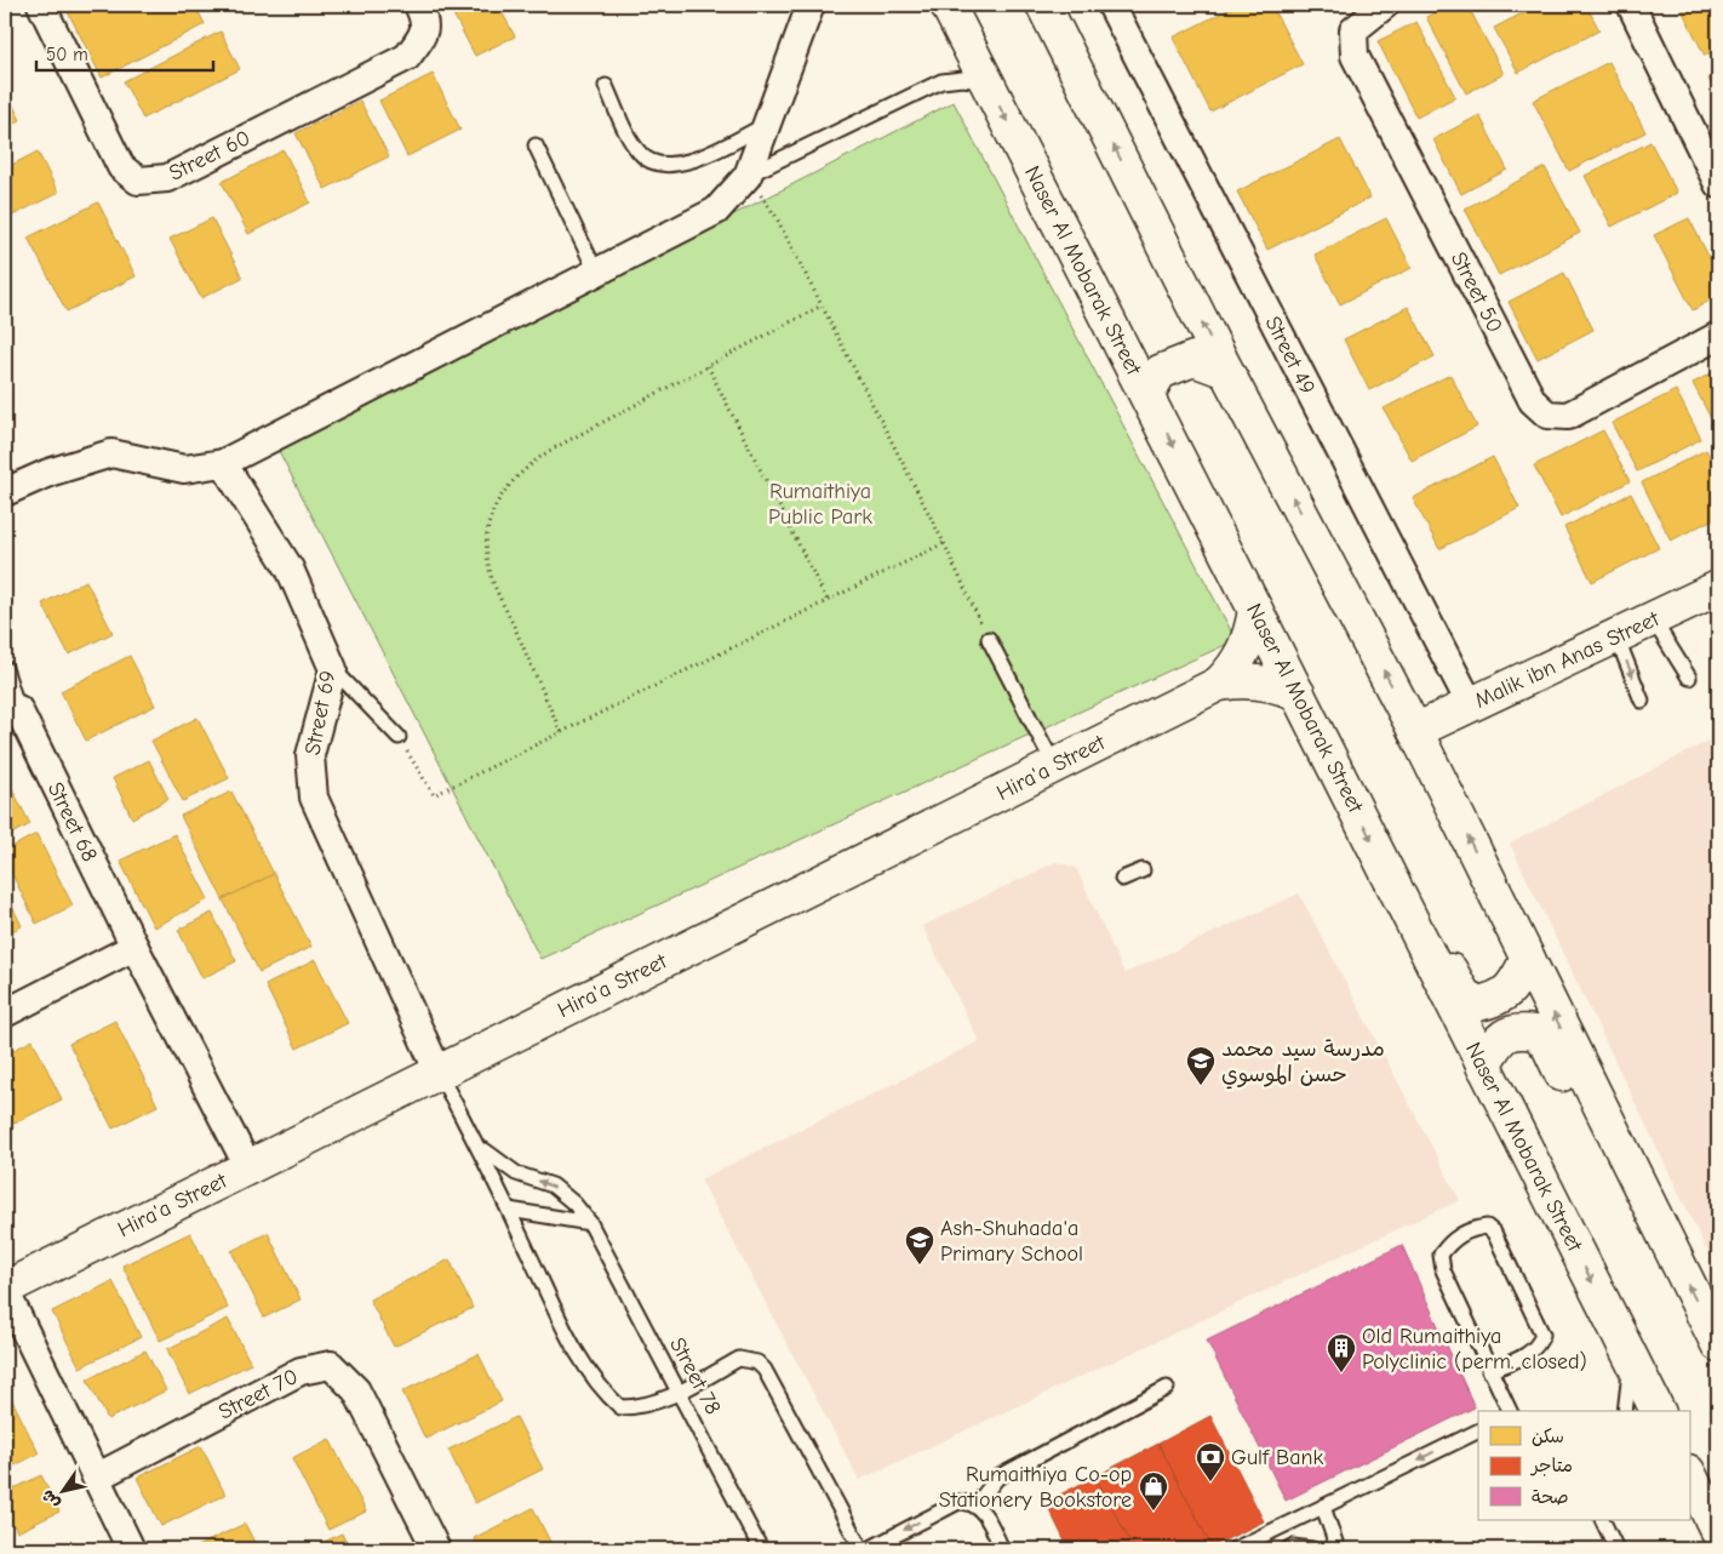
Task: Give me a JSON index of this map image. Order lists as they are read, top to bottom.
{
  "streets": {
    "street": [
      "Street 60",
      "Naser Al Mobarak Street",
      "Street 50",
      "Street 49",
      "Malik ibn Anas Street",
      "Street 69",
      "Hira'a Street",
      "Street 68",
      "Street 70"
    ],
    "lane": ["Street 78"]
  },
  "crossings": [
    ["Naser Al Mobarak Street", "Hira'a Street"],
    ["Street 49", "Malik ibn Anas Street"],
    ["Street 69", "Hira'a Street"],
    ["Street 69", "Street 78"],
    ["Hira'a Street", "Street 68"],
    ["Hira'a Street", "Street 78"]
  ],
  "parks": ["Rumaithiya Public Park"],
  "places": {
    "school or university": ["مدرسة سيد محمد حسن الموسوي", "Ash-Shuhada'a Primary School"],
    "building": ["Old Rumaithiya Polyclinic (perm. closed)"],
    "bank": ["Gulf Bank"],
    "shop": ["Rumaithiya Co-op Stationery Bookstore"]
  },
  "legend": ["سكن", "متاجر", "صحة"],
  "scale_bar": "50 m",
  "north": "bottom left"
}
